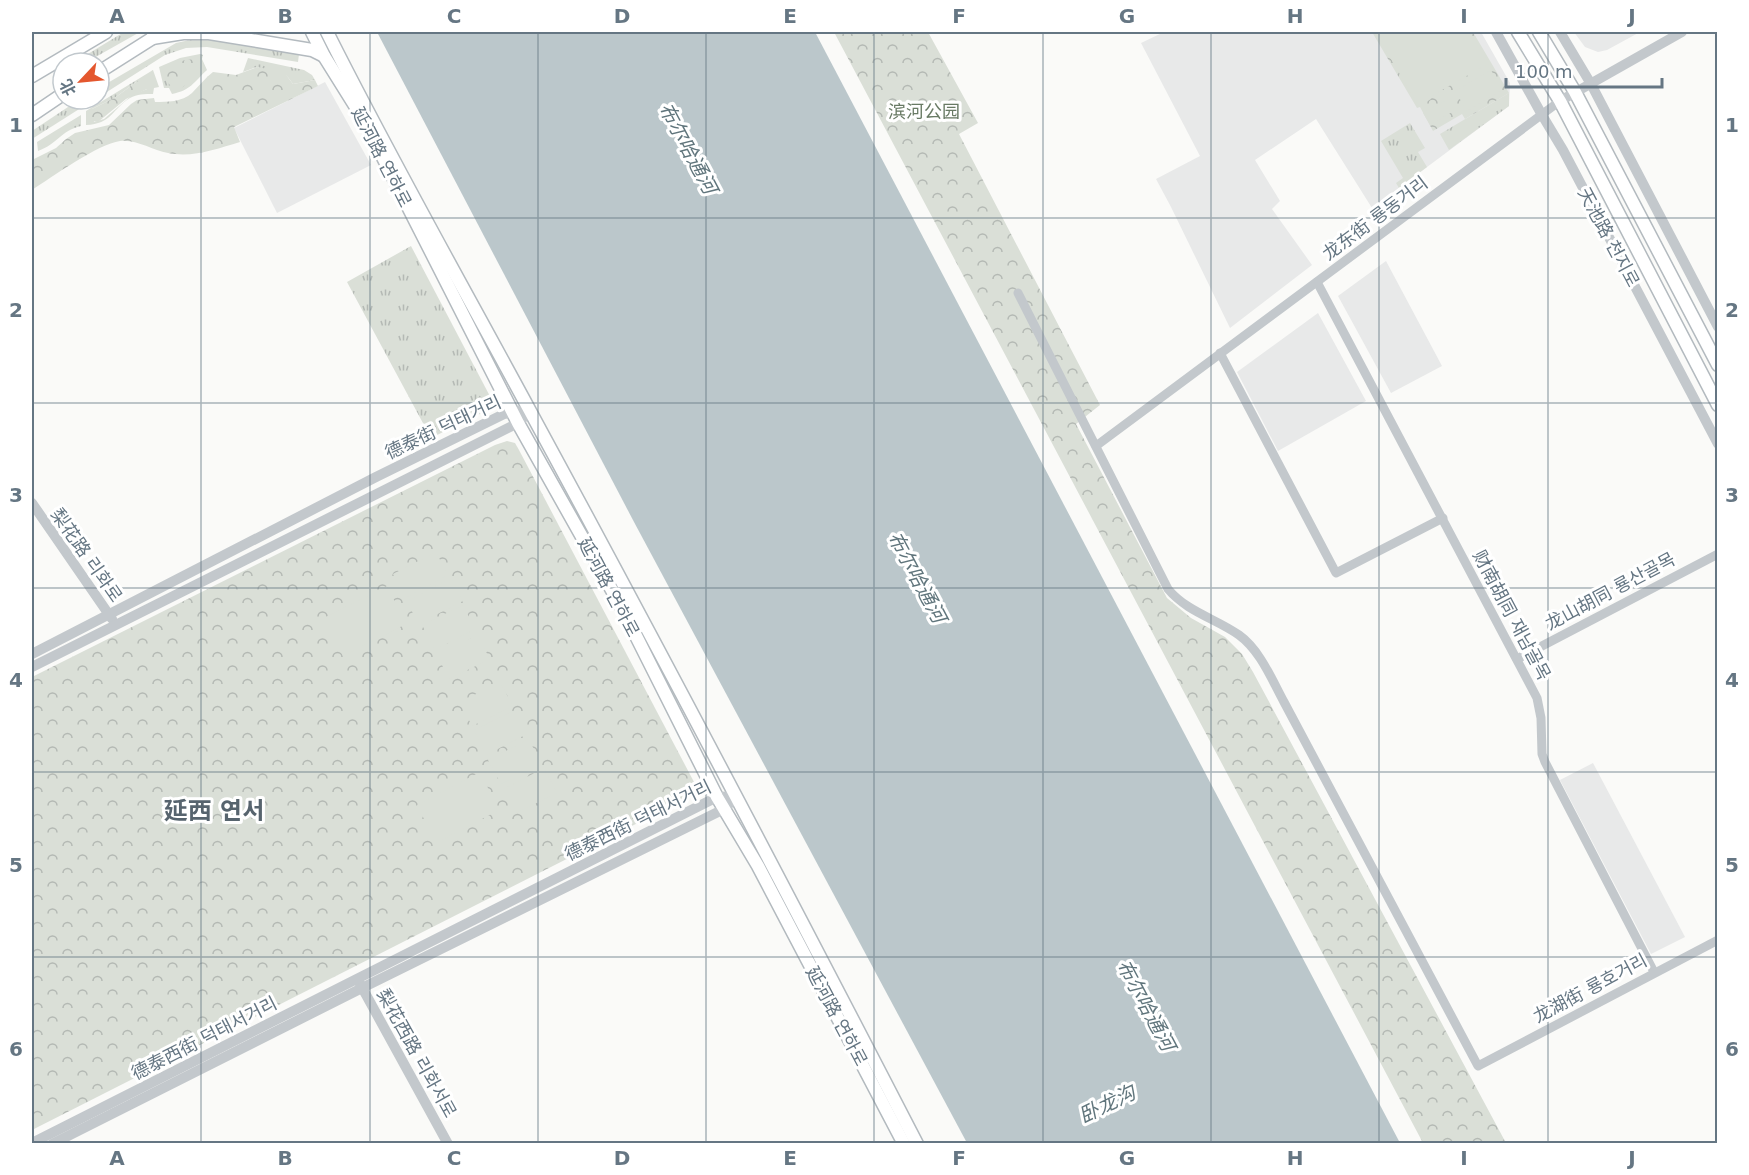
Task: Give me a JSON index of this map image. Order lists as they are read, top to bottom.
{
  "streets": {
    "main road": ["延河路 연하로", "天池路 천지로"],
    "street": [
      "龙东街 룡동거리",
      "德泰街 덕태거리",
      "梨花路 리화로",
      "龙山胡同 룡산골목",
      "财南胡同 재남골목",
      "德泰西街 덕태서거리",
      "龙湖街 룡호거리",
      "梨花西路 리화서로"
    ]
  },
  "crossings": [
    ["延河路 연하로", "德泰街 덕태거리"],
    ["延河路 연하로", "德泰西街 덕태서거리"],
    ["龙东街 룡동거리", "天池路 천지로"],
    ["龙东街 룡동거리", "财南胡同 재남골목"],
    ["龙东街 룡동거리", "龙湖街 룡호거리"],
    ["德泰街 덕태거리", "梨花路 리화로"],
    ["龙山胡同 룡산골목", "财南胡同 재남골목"],
    ["财南胡同 재남골목", "龙湖街 룡호거리"],
    ["德泰西街 덕태서거리", "梨花西路 리화서로"]
  ],
  "districts": ["延西 연서"],
  "water": ["布尔哈通河", "卧龙沟"],
  "parks": ["滨河公园"],
  "scale_bar": "100 m",
  "north": "bottom left",
  "grid": {
    "columns": [
      "A",
      "B",
      "C",
      "D",
      "E",
      "F",
      "G",
      "H",
      "I",
      "J"
    ],
    "rows": [
      "1",
      "2",
      "3",
      "4",
      "5",
      "6"
    ]
  }
}
